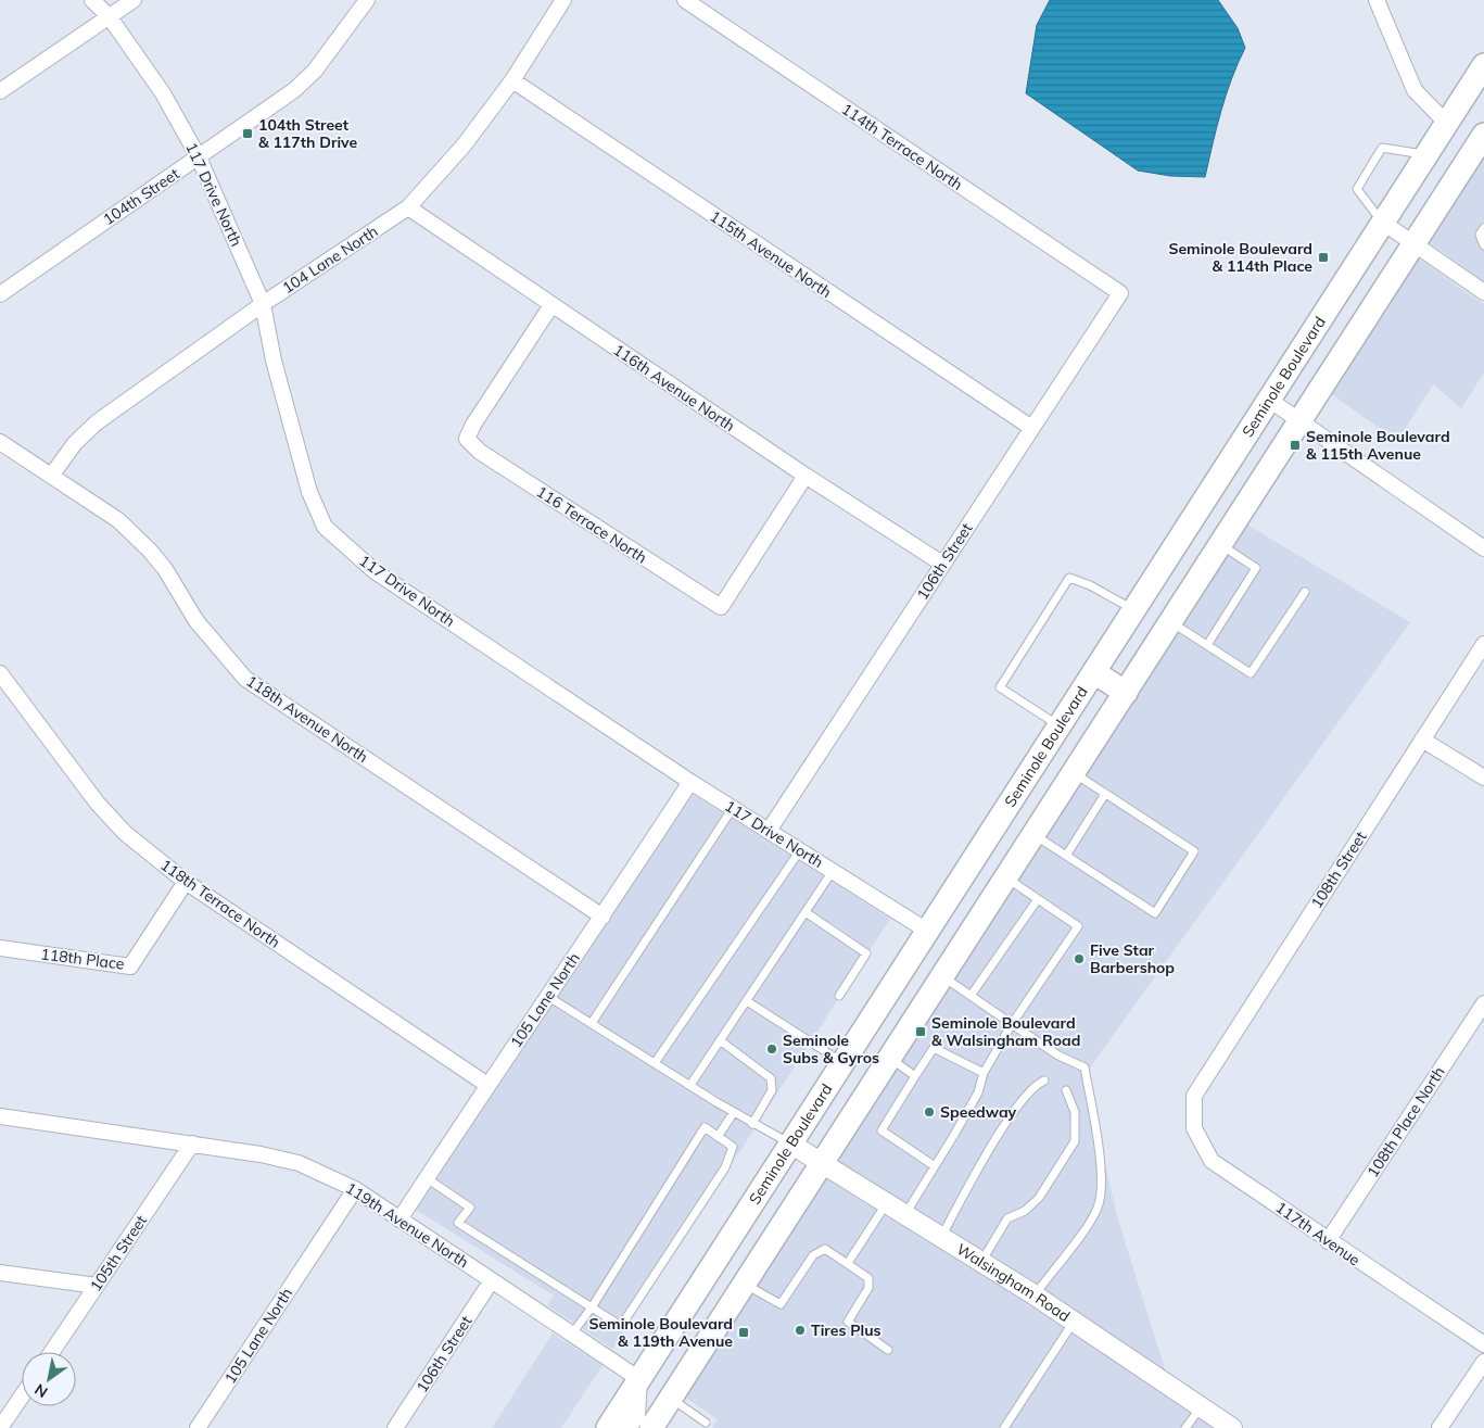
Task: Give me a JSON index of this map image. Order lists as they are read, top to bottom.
{
  "streets": {
    "main road": ["Seminole Boulevard"],
    "street": [
      "114th Terrace North",
      "117 Drive North",
      "104th Street",
      "115th Avenue North",
      "104 Lane North",
      "116th Avenue North",
      "116 Terrace North",
      "106th Street",
      "118th Avenue North",
      "108th Street",
      "118th Terrace North",
      "118th Place",
      "105 Lane North",
      "108th Place North",
      "119th Avenue North",
      "117th Avenue",
      "105th Street",
      "Walsingham Road"
    ]
  },
  "crossings": [
    ["114th Terrace North", "106th Street"],
    ["117 Drive North", "104th Street"],
    ["117 Drive North", "104 Lane North"],
    ["117 Drive North", "Seminole Boulevard"],
    ["117 Drive North", "106th Street"],
    ["117 Drive North", "105 Lane North"],
    ["115th Avenue North", "104 Lane North"],
    ["115th Avenue North", "106th Street"],
    ["104 Lane North", "116th Avenue North"],
    ["104 Lane North", "118th Avenue North"],
    ["Seminole Boulevard", "119th Avenue North"],
    ["Seminole Boulevard", "Walsingham Road"],
    ["116th Avenue North", "116 Terrace North"],
    ["116th Avenue North", "106th Street"],
    ["106th Street", "119th Avenue North"],
    ["118th Avenue North", "105 Lane North"],
    ["108th Street", "117th Avenue"],
    ["118th Terrace North", "118th Place"],
    ["118th Terrace North", "105 Lane North"],
    ["105 Lane North", "119th Avenue North"],
    ["108th Place North", "117th Avenue"],
    ["119th Avenue North", "105th Street"]
  ],
  "places": {
    "transit": [
      "104th Street & 117th Drive",
      "Seminole Boulevard & 114th Place",
      "Seminole Boulevard & 115th Avenue",
      "Seminole Boulevard & Walsingham Road",
      "Seminole Boulevard & 119th Avenue"
    ],
    "other": [
      "Five Star Barbershop",
      "Seminole Subs & Gyros",
      "Speedway",
      "Tires Plus"
    ]
  },
  "north": "bottom left"
}
